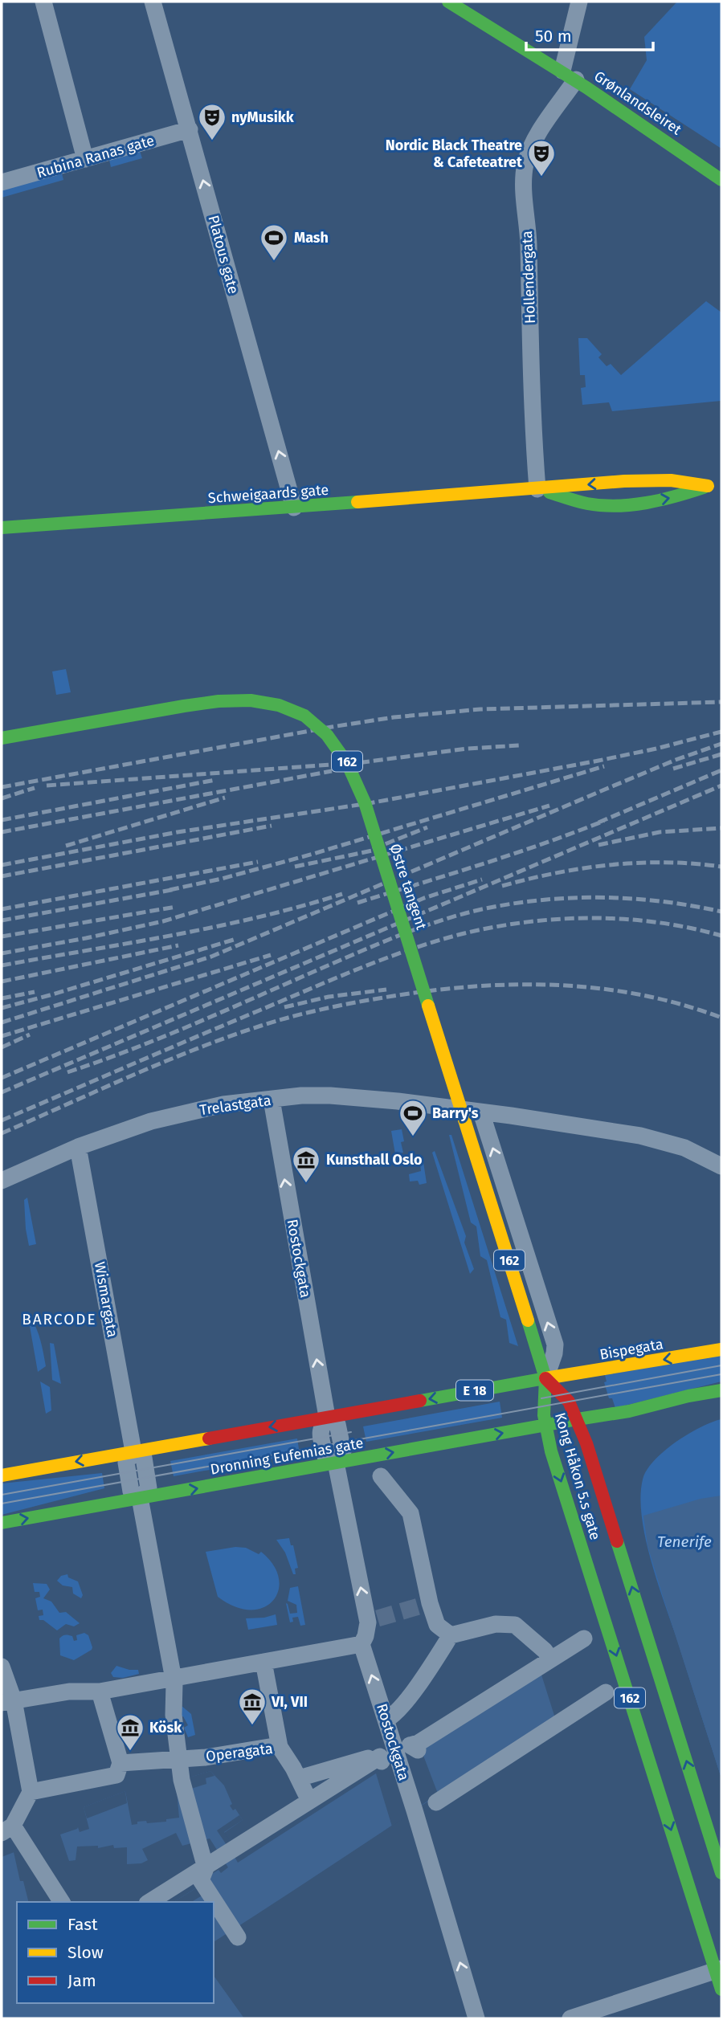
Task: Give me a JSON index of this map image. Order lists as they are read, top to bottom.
{
  "streets": {
    "main road": [
      "Grønlandsleiret",
      "Schweigaards gate",
      "162",
      "Østre tangent",
      "Bispegata",
      "E 18",
      "Dronning Eufemias gate",
      "Kong Håkon 5.s gate"
    ],
    "street": [
      "Rubina Ranas gate",
      "Platous gate",
      "Hollendergata",
      "Trelastgata",
      "Rostockgata",
      "Wismargata",
      "Operagata"
    ]
  },
  "crossings": [
    ["Grønlandsleiret", "Hollendergata"],
    ["Rubina Ranas gate", "Platous gate"],
    ["Platous gate", "Schweigaards gate"],
    ["Hollendergata", "Schweigaards gate"],
    ["Østre tangent", "Bispegata"],
    ["Østre tangent", "E 18"],
    ["Østre tangent", "Kong Håkon 5.s gate"],
    ["Trelastgata", "Rostockgata"],
    ["Trelastgata", "Wismargata"],
    ["Rostockgata", "E 18"],
    ["Rostockgata", "Dronning Eufemias gate"],
    ["Wismargata", "E 18"],
    ["Wismargata", "Dronning Eufemias gate"],
    ["Bispegata", "E 18"],
    ["Bispegata", "Kong Håkon 5.s gate"],
    ["E 18", "Kong Håkon 5.s gate"],
    ["Dronning Eufemias gate", "Kong Håkon 5.s gate"]
  ],
  "one_way": ["Platous gate", "Rostockgata"],
  "districts": ["BARCODE"],
  "water": ["Tenerife"],
  "places": {
    "theatre": ["nyMusikk", "Nordic Black Theatre & Cafeteatret"],
    "sports": ["Mash", "Barry's"],
    "museum": ["Kunsthall Oslo", "VI, VII", "Kösk"]
  },
  "legend": ["Fast", "Slow", "Jam"],
  "scale_bar": "50 m"
}
